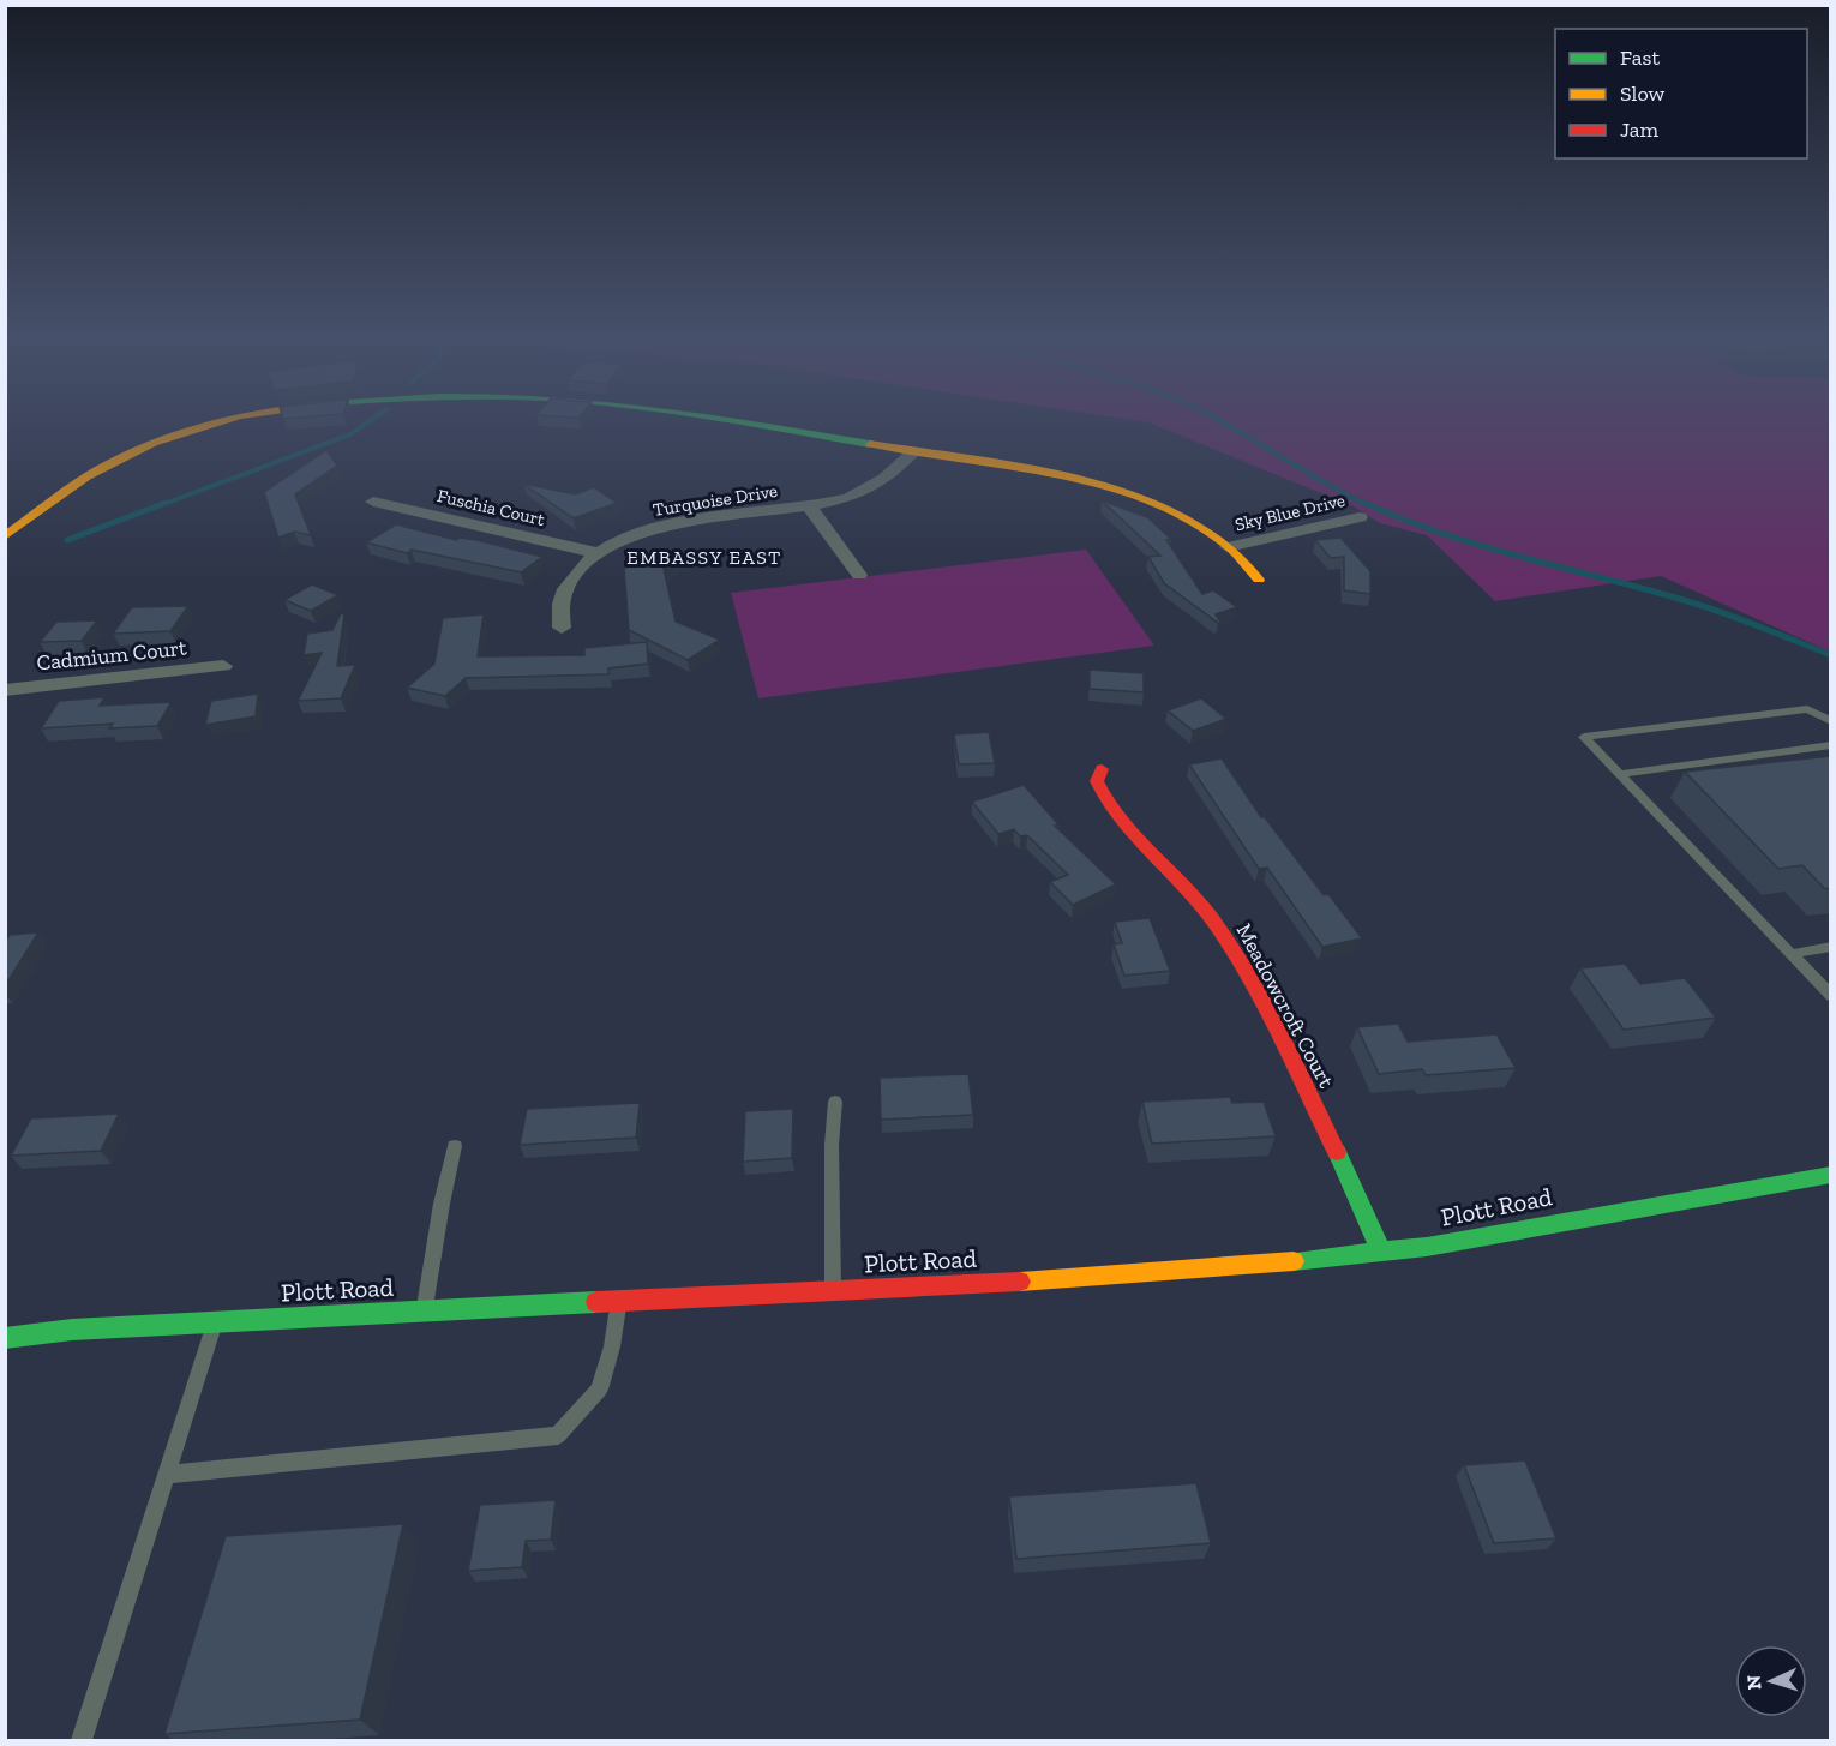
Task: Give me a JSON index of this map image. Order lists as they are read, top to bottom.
{
  "streets": {
    "street": [
      "Turquoise Drive",
      "Fuschia Court",
      "Sky Blue Drive",
      "Cadmium Court",
      "Meadowcroft Court",
      "Plott Road"
    ]
  },
  "crossings": [
    ["Turquoise Drive", "Fuschia Court"],
    ["Meadowcroft Court", "Plott Road"]
  ],
  "districts": ["EMBASSY EAST"],
  "legend": ["Fast", "Slow", "Jam"],
  "north": "left"
}
